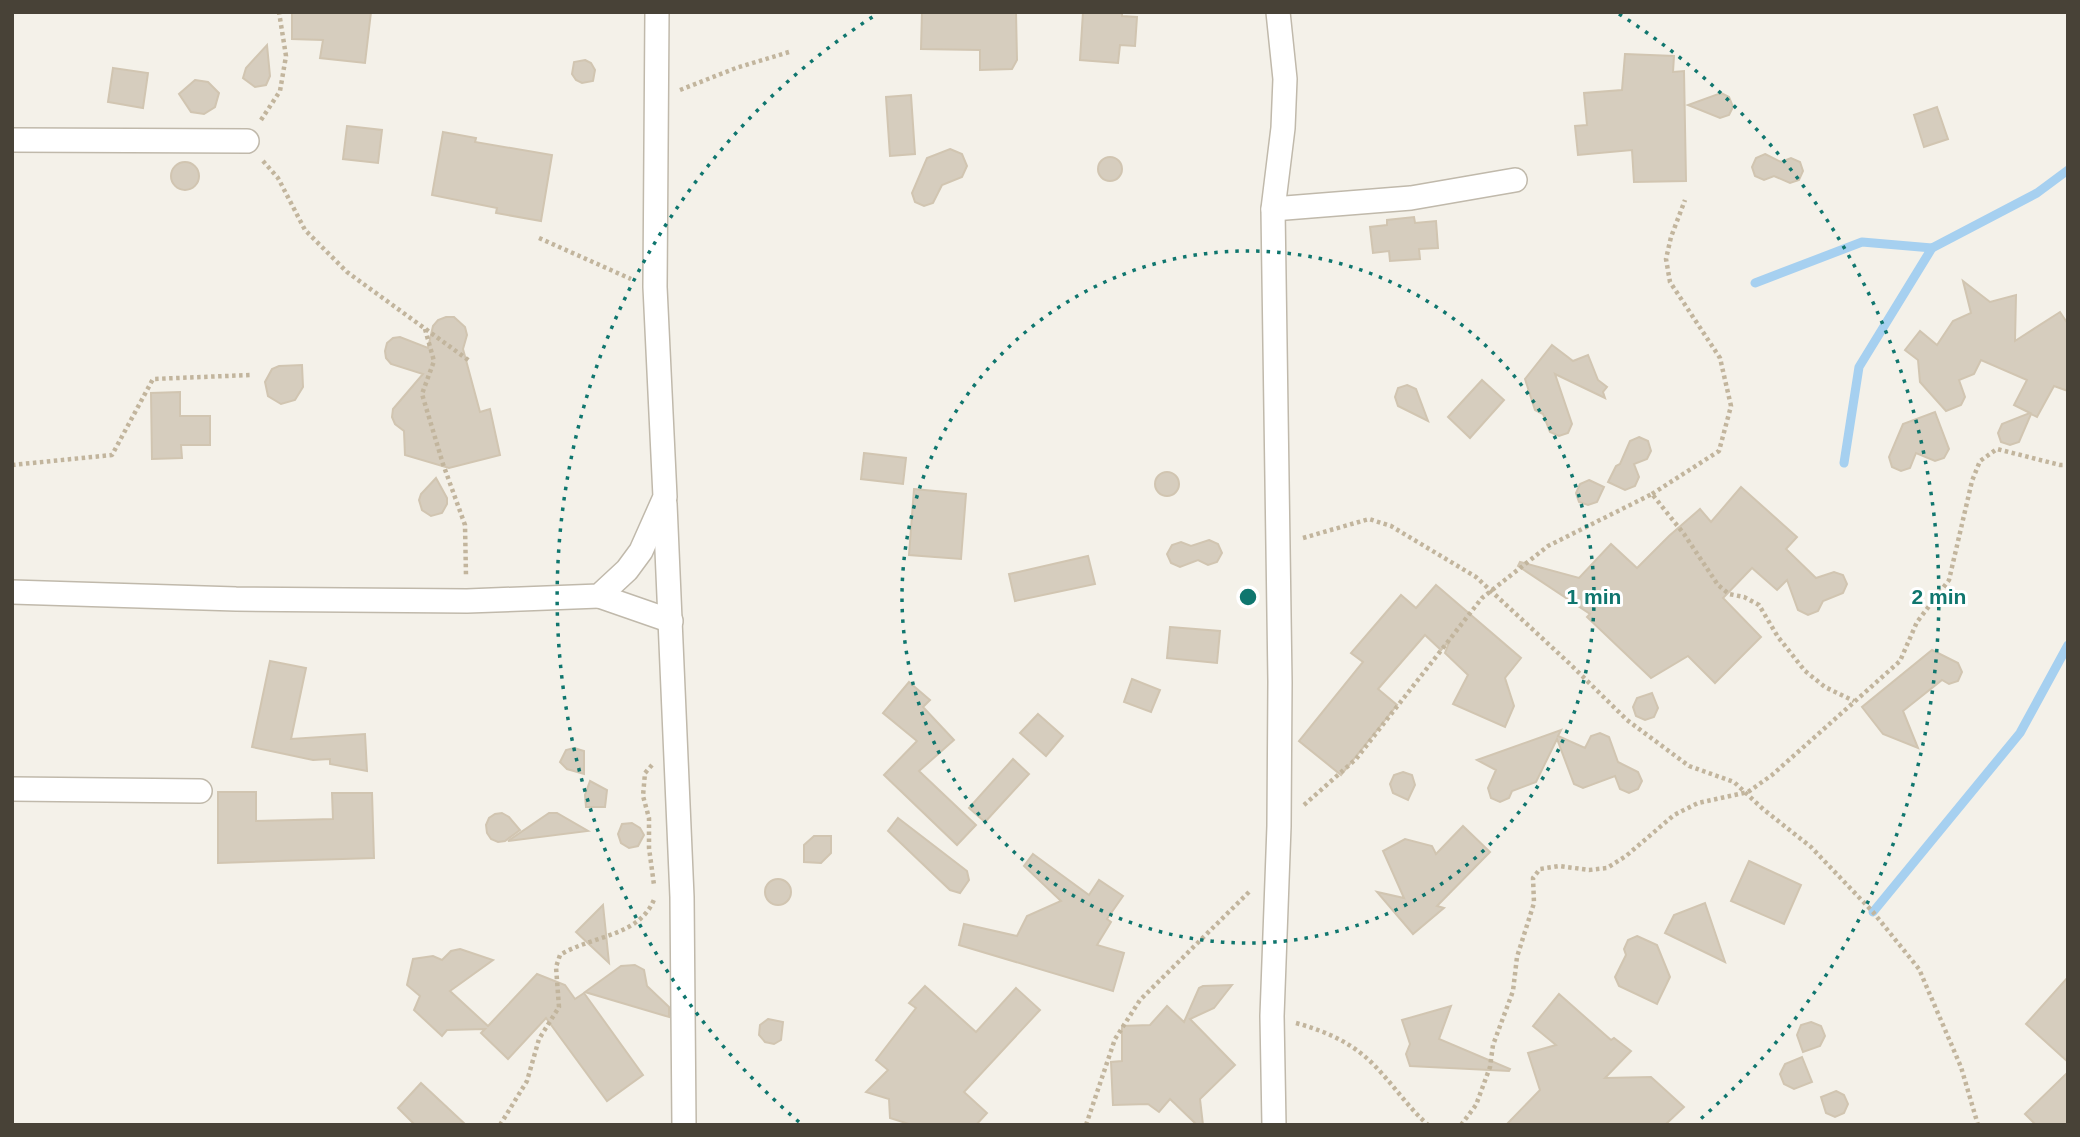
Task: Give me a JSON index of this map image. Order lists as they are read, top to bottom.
{
  "rings": ["1 min", "2 min"]
}
